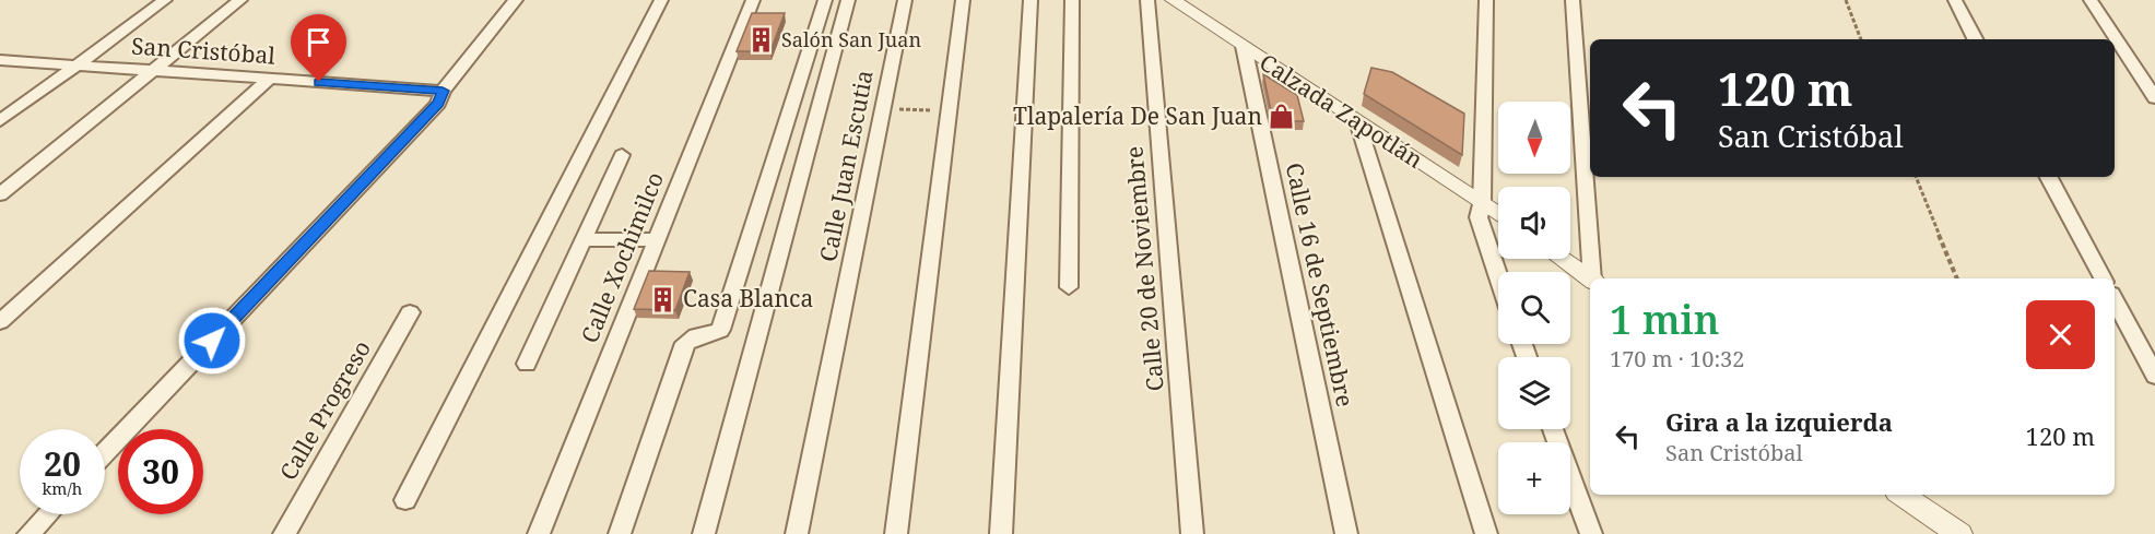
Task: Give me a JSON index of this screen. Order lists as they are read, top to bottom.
{
  "streets": {
    "street": [
      "San Cristóbal",
      "Calzada Zapotlán",
      "Calle Juan Escutia",
      "Calle Xochimilco",
      "Calle 20 de Noviembre",
      "Calle 16 de Septiembre",
      "Calle Progreso"
    ]
  },
  "crossings": [
    ["Calzada Zapotlán", "Calle 16 de Septiembre"]
  ],
  "places": {
    "building": ["Salón San Juan", "Casa Blanca"],
    "shop": ["Tlapalería De San Juan"]
  },
  "north": "bottom",
  "page": {
    "turn": ["120 m", "San Cristóbal"],
    "map_buttons": "+",
    "heading": ["1 min", "170 m · 10:32"],
    "list": [
      {
        "name": "Gira a la izquierda",
        "note": "San Cristóbal",
        "value": "120 m"
      }
    ],
    "speed": "20 km/h",
    "limit": "30"
  }
}
